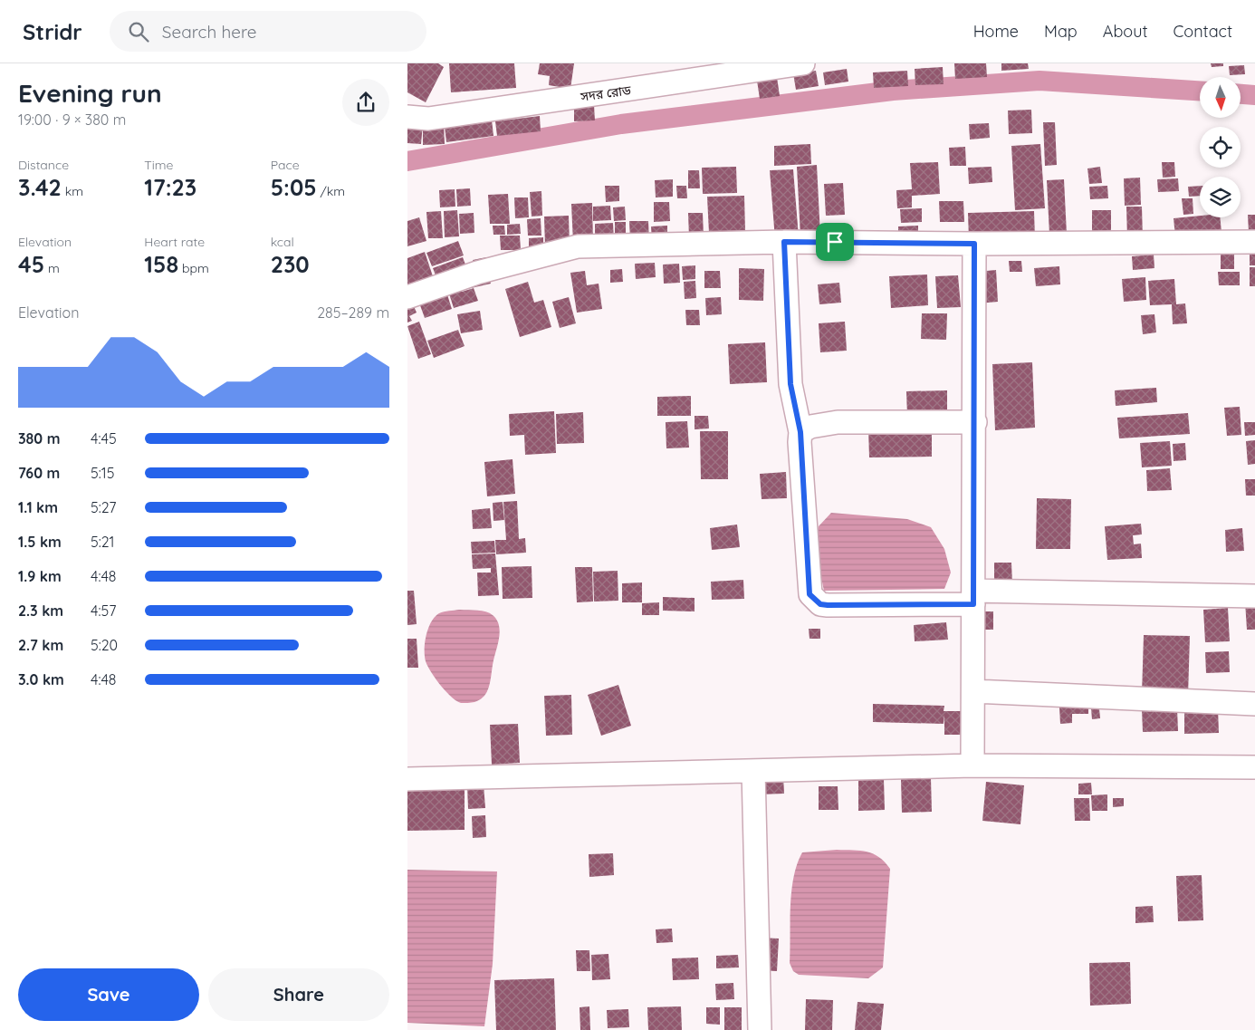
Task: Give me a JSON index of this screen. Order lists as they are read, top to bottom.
{
  "streets": {
    "street": ["সদর রোড"]
  },
  "north": "bottom",
  "page": {
    "header": "Stridr",
    "search": "Search here",
    "nav": [
      "Home",
      "Map",
      "About",
      "Contact"
    ],
    "heading": ["Evening run", "19:00 · 9 × 380 m"],
    "stats": [
      ["Distance", "3.42 km"],
      ["Time", "17:23"],
      ["Pace", "5:05 /km"],
      ["Elevation", "45 m"],
      ["Heart rate", "158 bpm"],
      ["kcal", "230"]
    ],
    "chart": ["Elevation", "285–289 m"],
    "list": [
      {
        "name": "380 m",
        "note": "4:45"
      },
      {
        "name": "760 m",
        "note": "5:15"
      },
      {
        "name": "1.1 km",
        "note": "5:27"
      },
      {
        "name": "1.5 km",
        "note": "5:21"
      },
      {
        "name": "1.9 km",
        "note": "4:48"
      },
      {
        "name": "2.3 km",
        "note": "4:57"
      },
      {
        "name": "2.7 km",
        "note": "5:20"
      },
      {
        "name": "3.0 km",
        "note": "4:48"
      }
    ],
    "buttons": ["Save", "Share"]
  }
}
